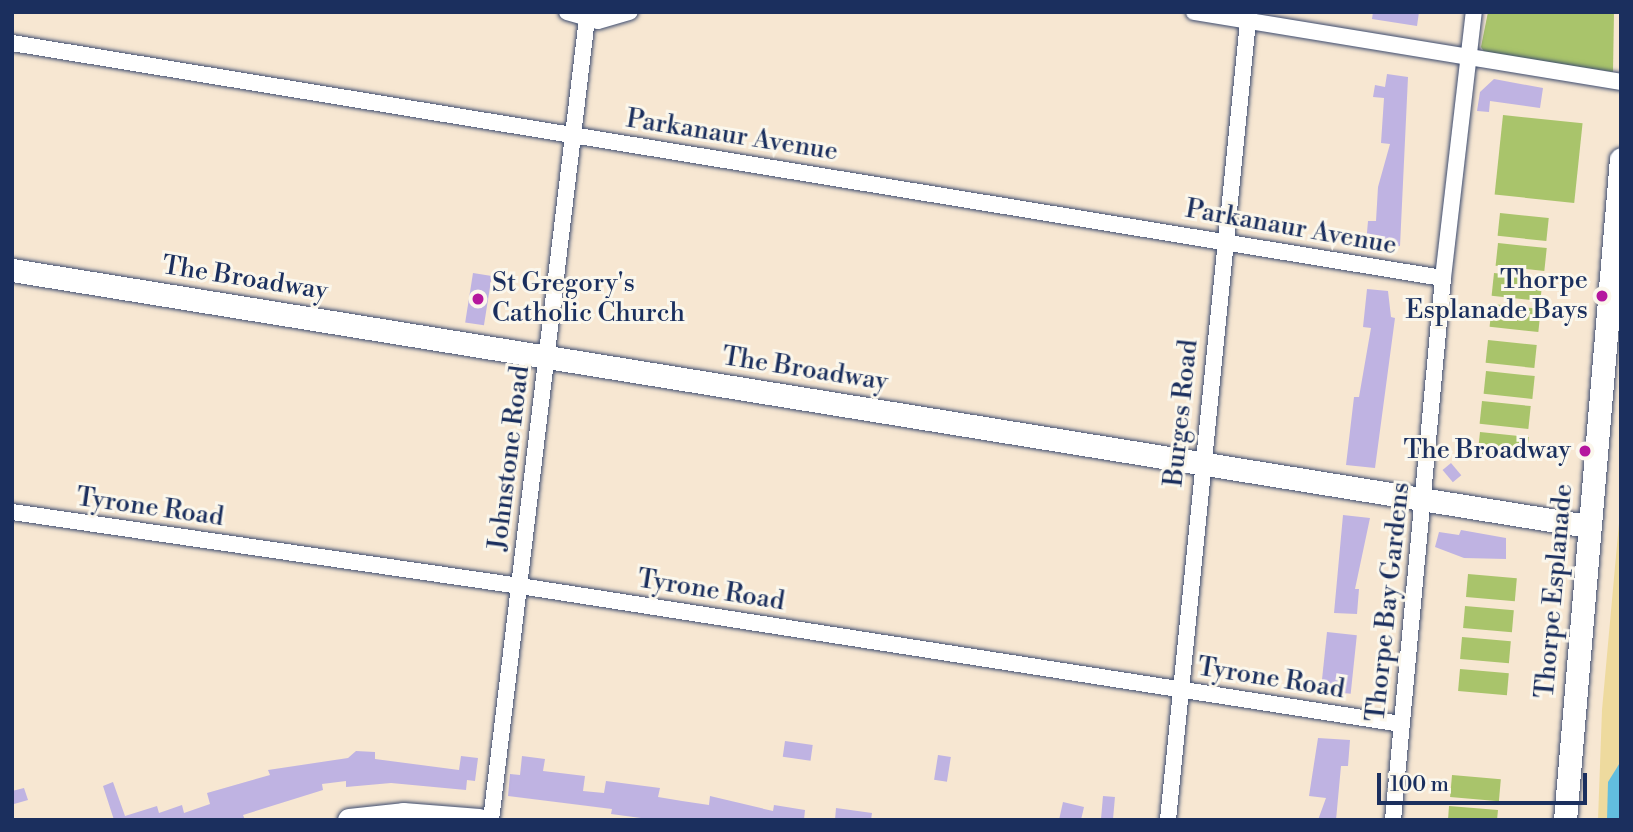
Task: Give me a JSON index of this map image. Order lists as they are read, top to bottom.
{
  "streets": {
    "street": [
      "Parkanaur Avenue",
      "The Broadway",
      "Burges Road",
      "Johnstone Road",
      "Tyrone Road",
      "Thorpe Esplanade",
      "Thorpe Bay Gardens"
    ]
  },
  "crossings": [
    ["Parkanaur Avenue", "Burges Road"],
    ["Parkanaur Avenue", "Johnstone Road"],
    ["Parkanaur Avenue", "Thorpe Bay Gardens"],
    ["The Broadway", "Burges Road"],
    ["The Broadway", "Johnstone Road"],
    ["The Broadway", "Thorpe Esplanade"],
    ["The Broadway", "Thorpe Bay Gardens"],
    ["Burges Road", "Tyrone Road"],
    ["Johnstone Road", "Tyrone Road"],
    ["Tyrone Road", "Thorpe Bay Gardens"]
  ],
  "places": ["Thorpe Esplanade Bays", "St Gregory's Catholic Church", "The Broadway"],
  "scale_bar": "100 m"
}
